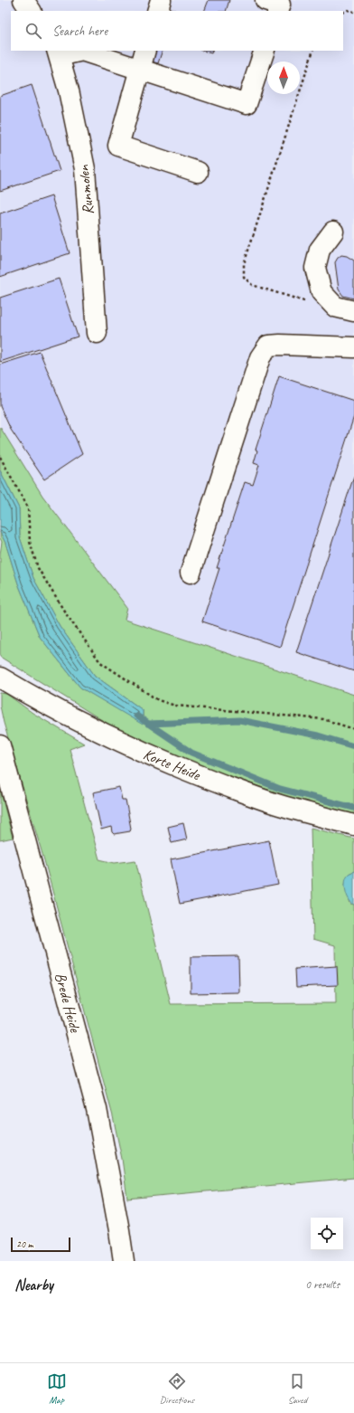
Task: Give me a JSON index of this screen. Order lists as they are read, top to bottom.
{
  "streets": {
    "street": ["Runmolen", "Korte Heide", "Brede Heide"]
  },
  "scale_bar": "20 m",
  "north": "top",
  "page": {
    "search": "Search here",
    "scale": "20 m",
    "heading": ["Nearby", "0 results"],
    "nav": ["Map", "Directions", "Saved"]
  }
}
